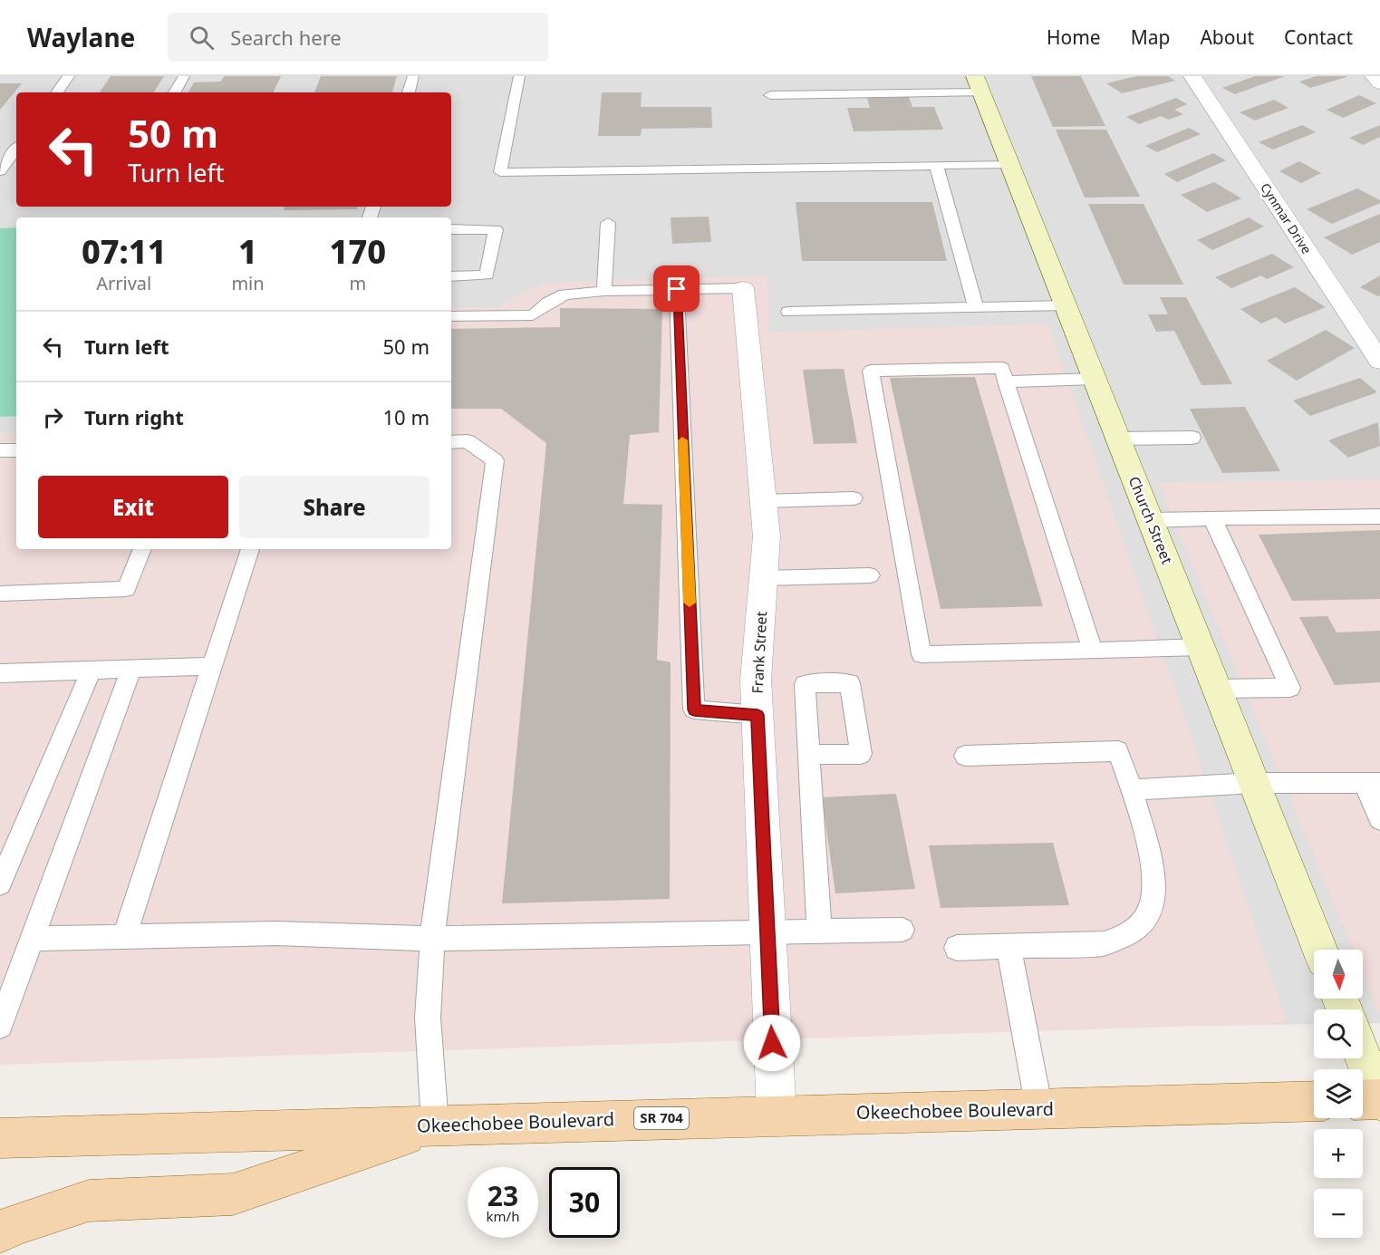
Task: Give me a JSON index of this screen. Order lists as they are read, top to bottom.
{
  "streets": {
    "main road": ["Okeechobee Boulevard", "SR 704"],
    "street": ["Cynmar Drive", "Church Street", "Frank Street"]
  },
  "crossings": [
    ["Frank Street", "Okeechobee Boulevard"]
  ],
  "north": "bottom",
  "page": {
    "header": "Waylane",
    "search": "Search here",
    "nav": [
      "Home",
      "Map",
      "About",
      "Contact"
    ],
    "turn": ["50 m", "Turn left"],
    "eta": [
      "07:11",
      "Arrival",
      "1",
      "min",
      "170",
      "m"
    ],
    "list": [
      {
        "name": "Turn left",
        "value": "50 m"
      },
      {
        "name": "Turn right",
        "value": "10 m"
      }
    ],
    "buttons": ["Exit", "Share"],
    "map_buttons": ["+", "−"],
    "speed": "23 km/h",
    "limit": "30"
  }
}
